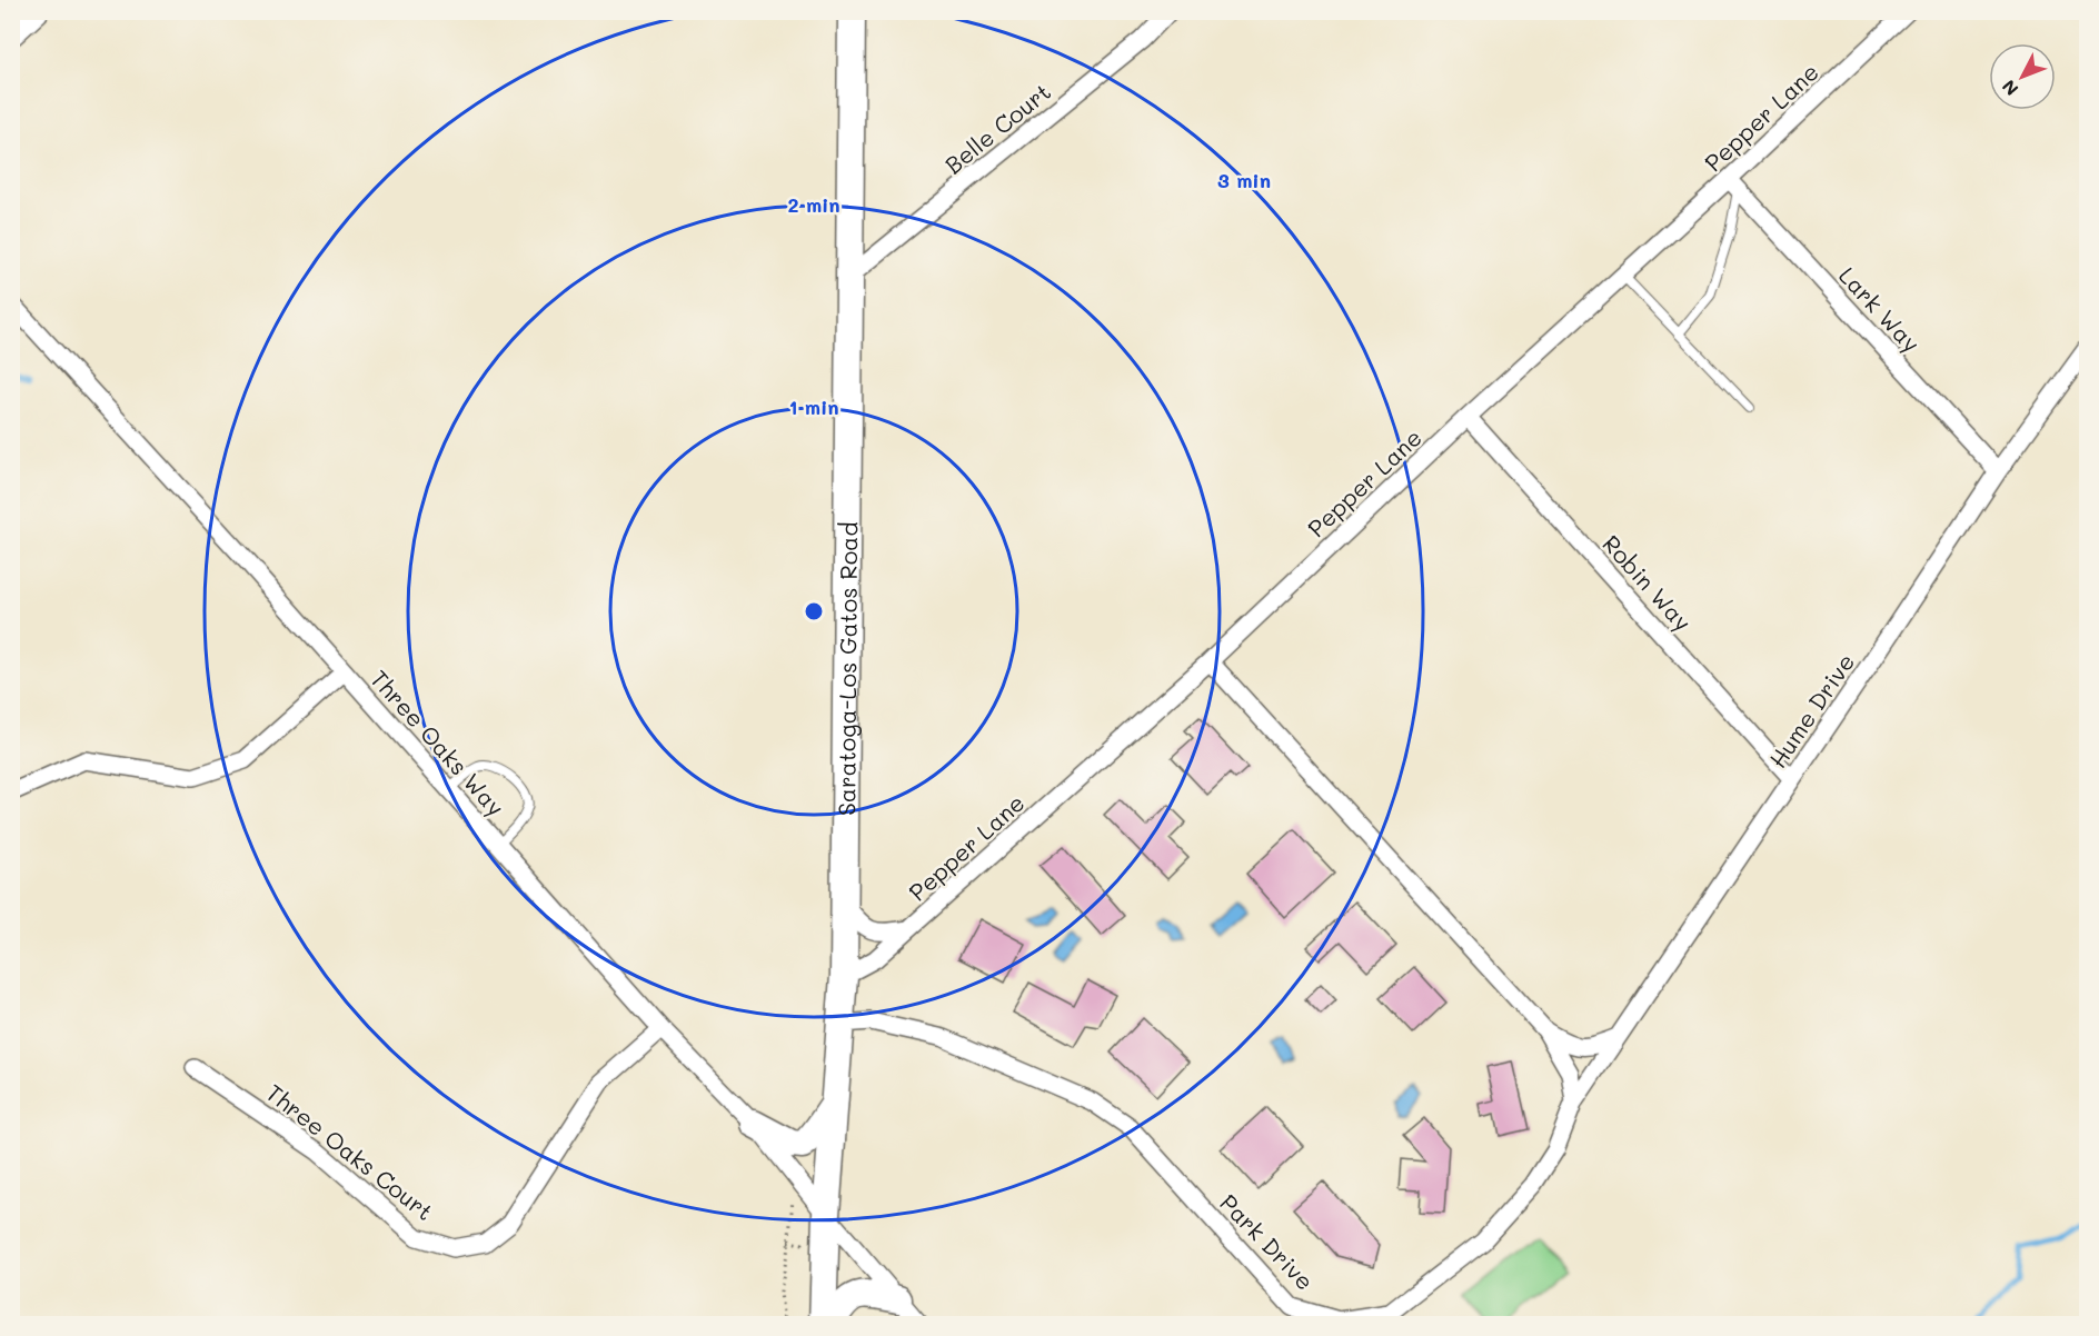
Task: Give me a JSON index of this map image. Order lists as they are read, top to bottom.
{
  "streets": {
    "main road": ["Saratoga-Los Gatos Road"],
    "street": [
      "Pepper Lane",
      "Belle Court",
      "Lark Way",
      "Robin Way",
      "Hume Drive",
      "Three Oaks Way",
      "Three Oaks Court",
      "Park Drive"
    ]
  },
  "crossings": [
    ["Pepper Lane", "Lark Way"],
    ["Pepper Lane", "Robin Way"],
    ["Pepper Lane", "Saratoga-Los Gatos Road"],
    ["Belle Court", "Saratoga-Los Gatos Road"],
    ["Lark Way", "Hume Drive"],
    ["Robin Way", "Hume Drive"],
    ["Saratoga-Los Gatos Road", "Three Oaks Way"],
    ["Saratoga-Los Gatos Road", "Park Drive"],
    ["Hume Drive", "Park Drive"],
    ["Three Oaks Way", "Three Oaks Court"]
  ],
  "north": "bottom left",
  "rings": ["3 min", "2 min", "1 min"]
}
